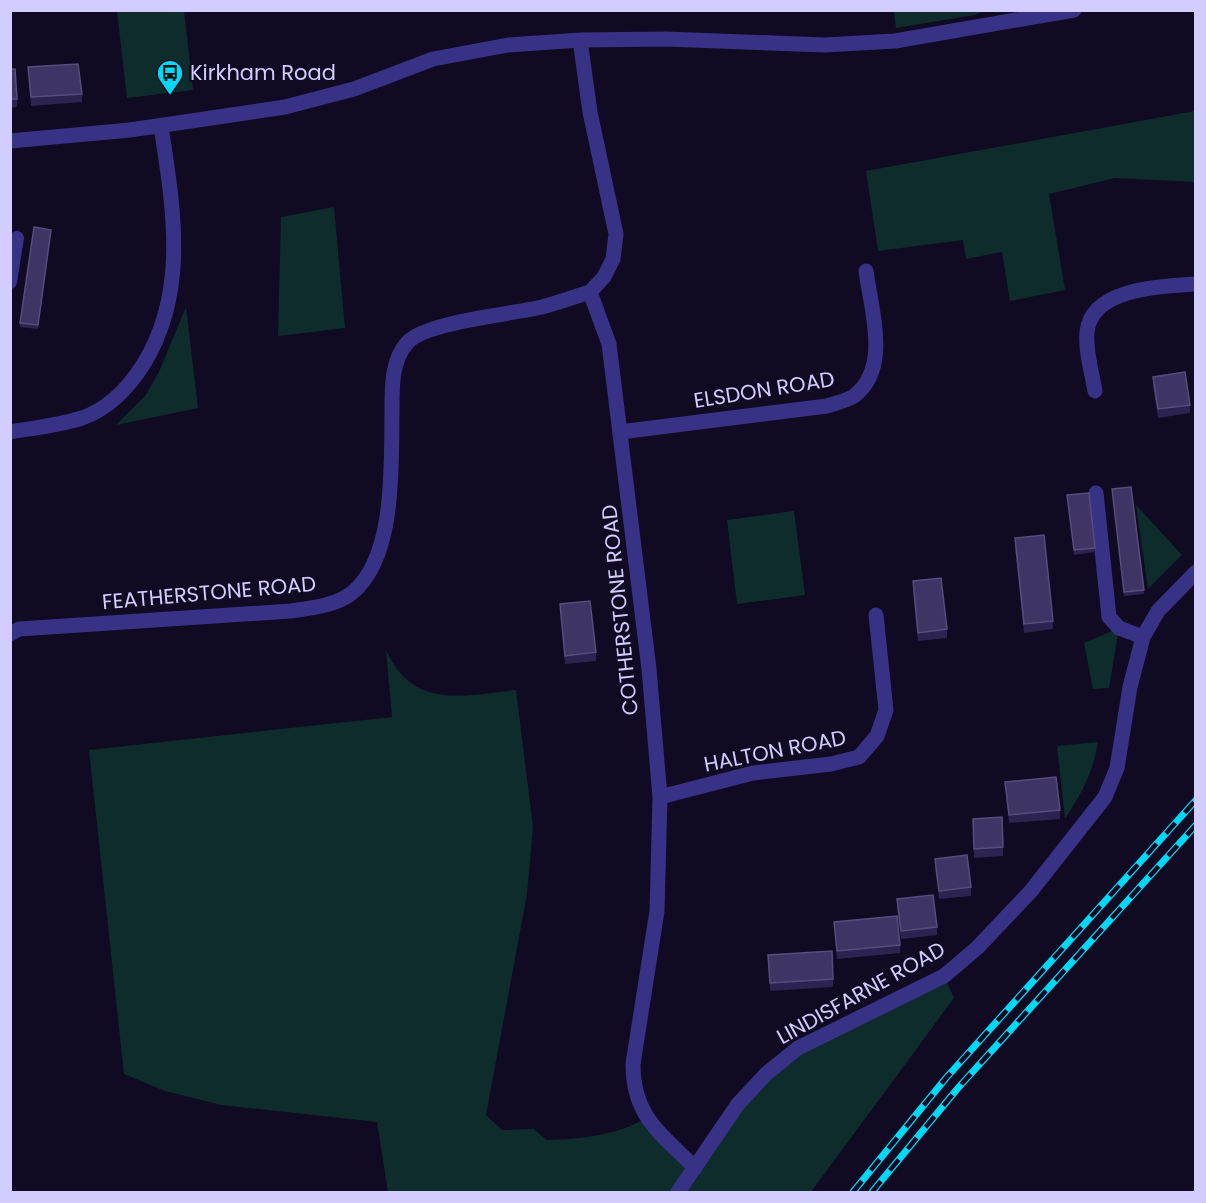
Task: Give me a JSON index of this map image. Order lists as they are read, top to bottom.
{
  "streets": {
    "street": [
      "ELSDON ROAD",
      "FEATHERSTONE ROAD",
      "COTHERSTONE ROAD",
      "HALTON ROAD",
      "LINDISFARNE ROAD"
    ]
  },
  "crossings": [
    ["ELSDON ROAD", "COTHERSTONE ROAD"],
    ["FEATHERSTONE ROAD", "COTHERSTONE ROAD"],
    ["COTHERSTONE ROAD", "HALTON ROAD"],
    ["COTHERSTONE ROAD", "LINDISFARNE ROAD"]
  ],
  "places": {
    "bus stop": ["Kirkham Road"]
  }
}
